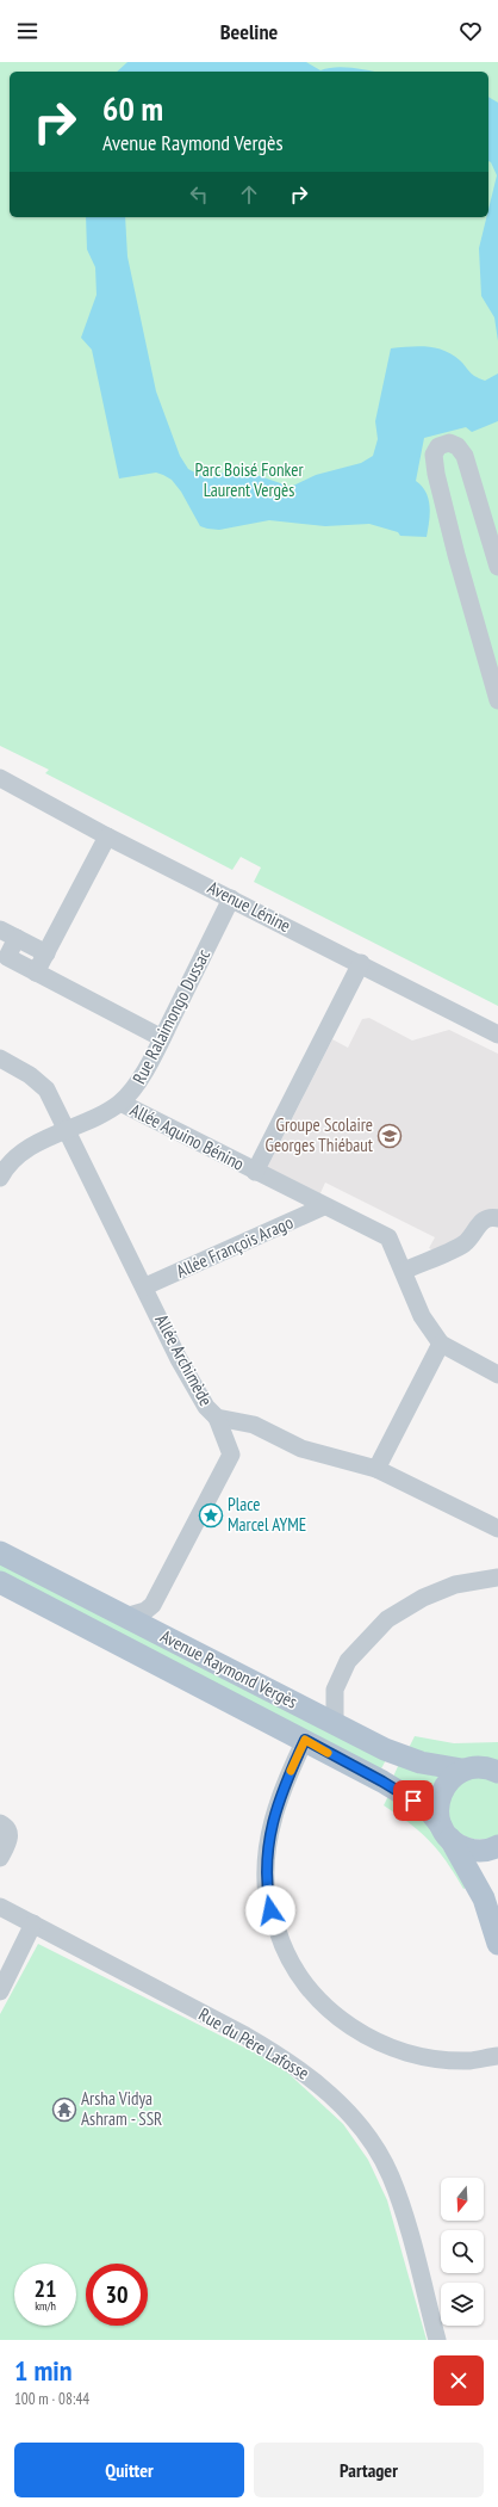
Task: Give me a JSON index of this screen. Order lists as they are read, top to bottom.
{
  "streets": {
    "main road": ["Avenue Raymond Vergès"],
    "street": [
      "Avenue Lénine",
      "Rue Ralaimongo Dussac",
      "Allée Aquino Bénino",
      "Allée François Arago",
      "Allée Archimède",
      "Rue du Père Lafosse"
    ]
  },
  "crossings": [
    ["Avenue Lénine", "Rue Ralaimongo Dussac"],
    ["Rue Ralaimongo Dussac", "Allée Aquino Bénino"],
    ["Rue Ralaimongo Dussac", "Allée Archimède"],
    ["Allée Aquino Bénino", "Allée François Arago"],
    ["Allée François Arago", "Allée Archimède"]
  ],
  "parks": ["Parc Boisé Fonker Laurent Vergès"],
  "places": {
    "school or university": ["Groupe Scolaire Georges Thiébaut"],
    "place": ["Place Marcel AYME"],
    "temple": ["Arsha Vidya Ashram - SSR"]
  },
  "north": "bottom",
  "page": {
    "header": "Beeline",
    "turn": ["60 m", "Avenue Raymond Vergès"],
    "speed": "21 km/h",
    "limit": "30",
    "heading": ["1 min", "100 m · 08:44"],
    "buttons": ["Quitter", "Partager"]
  }
}
